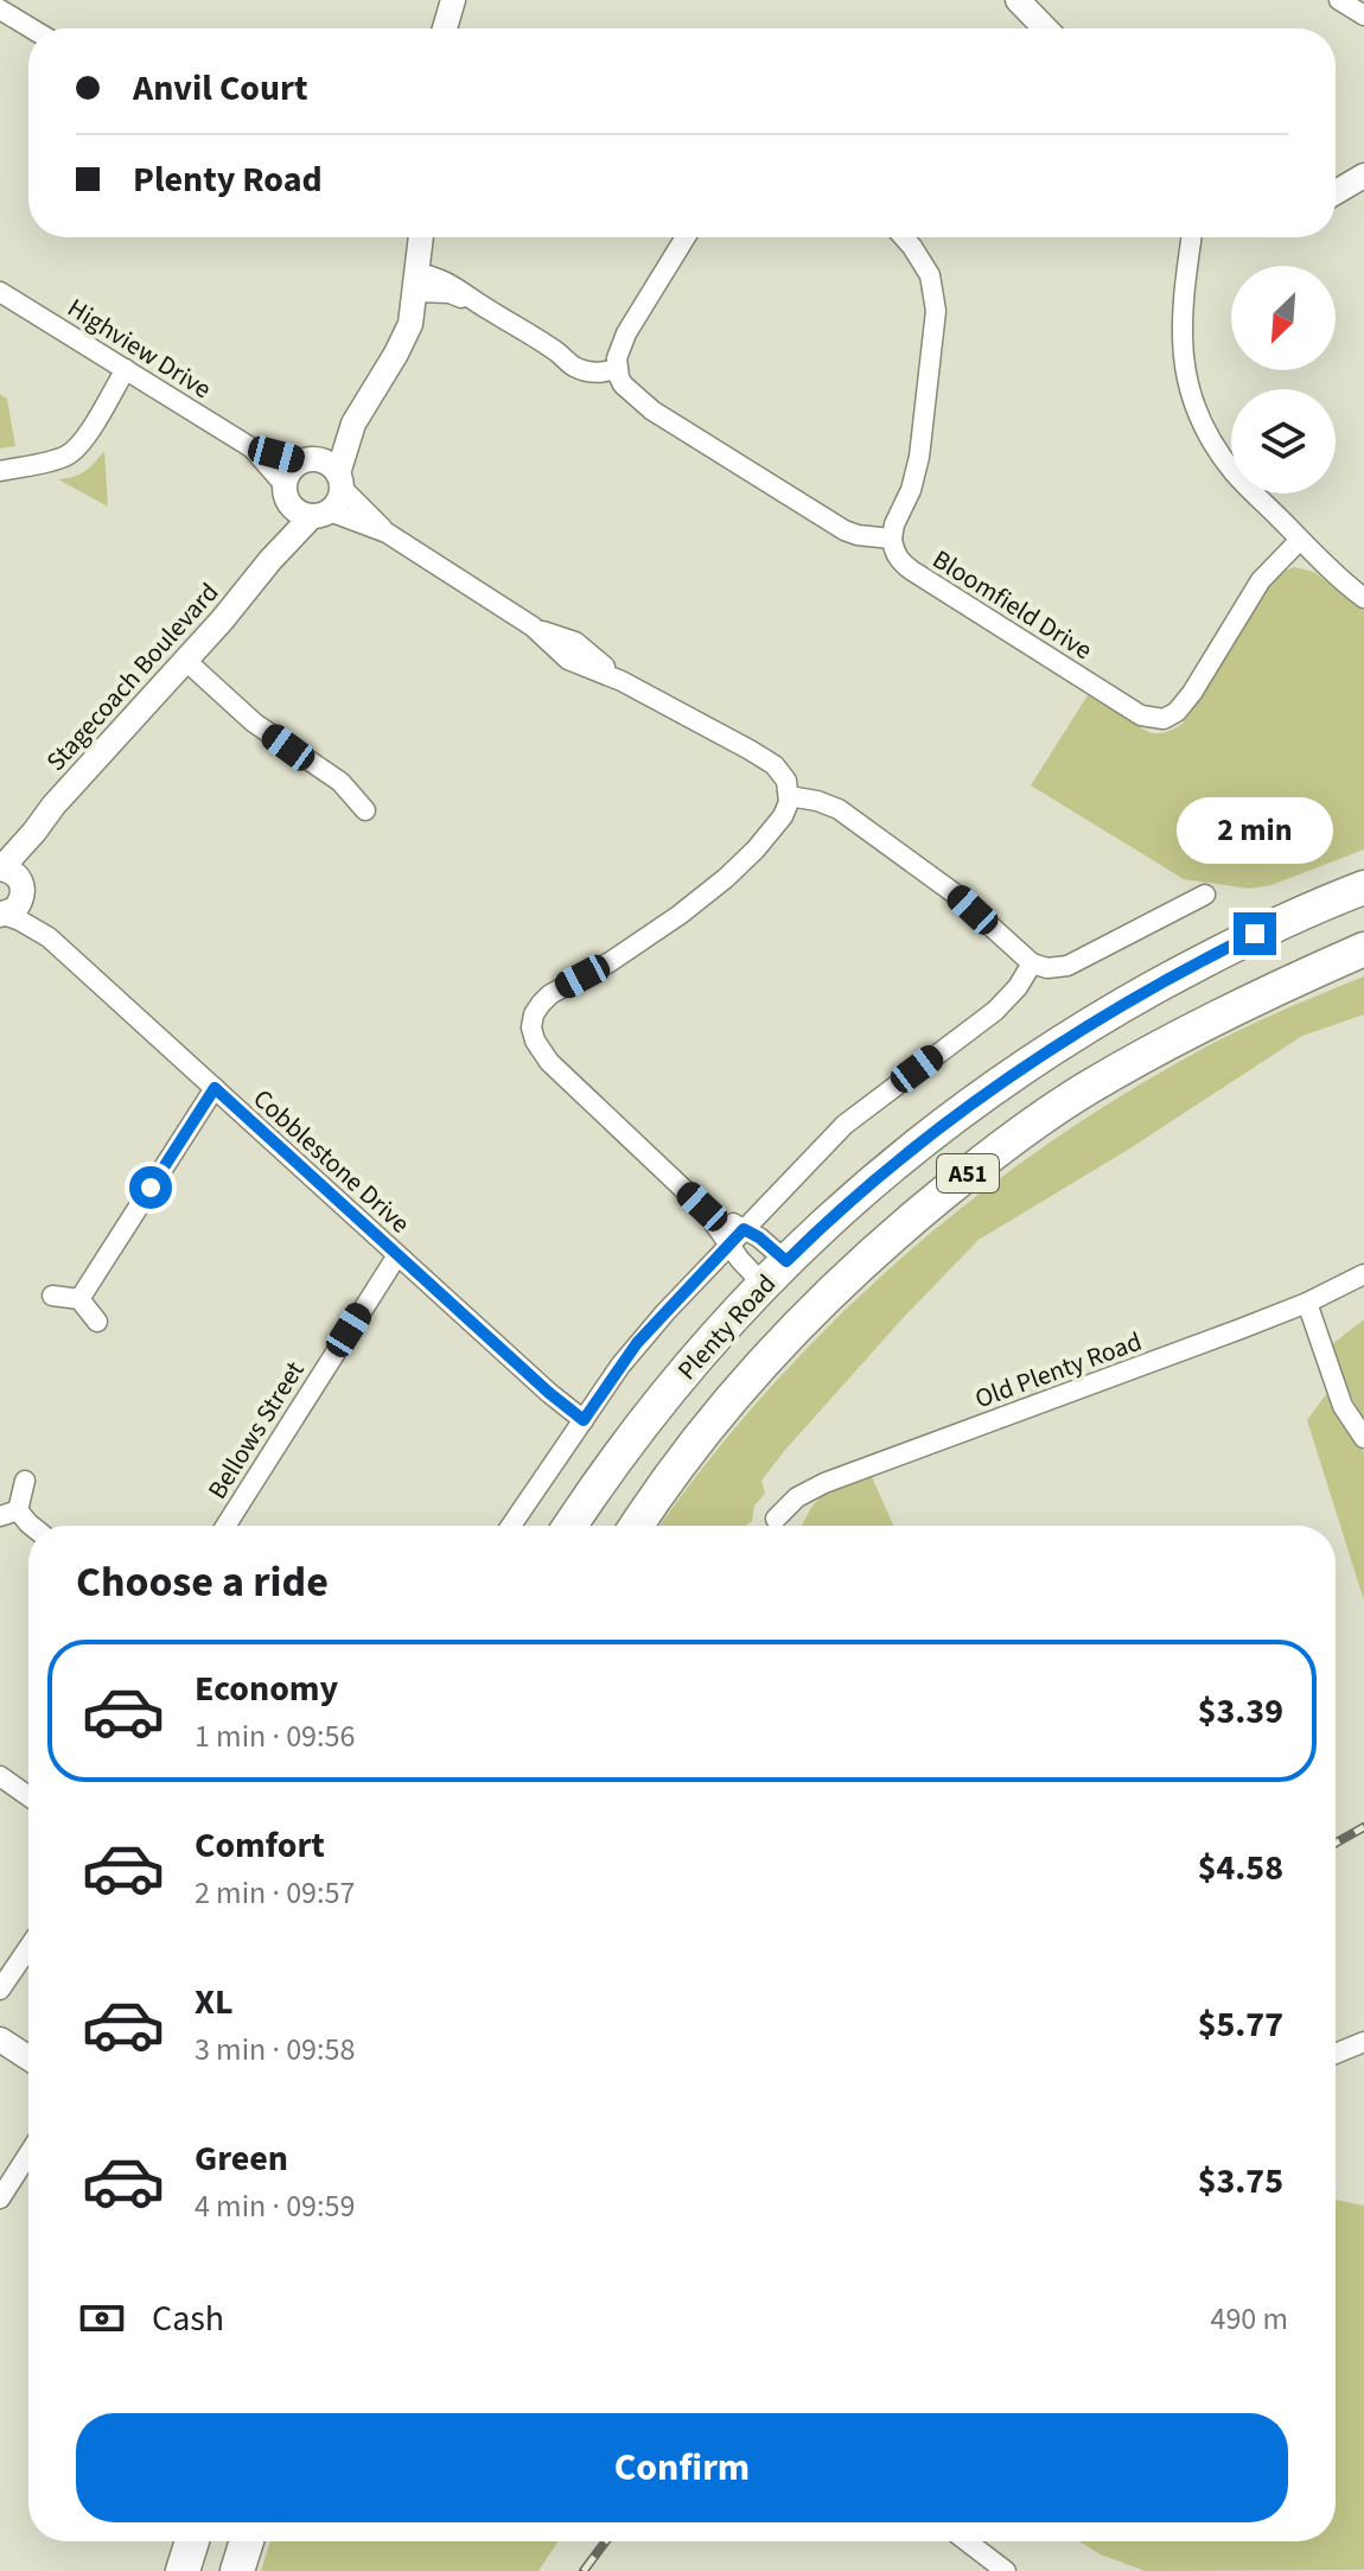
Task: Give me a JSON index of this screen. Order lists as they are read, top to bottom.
{
  "streets": {
    "highway": ["A51", "Plenty Road"],
    "street": [
      "Highview Drive",
      "Bloomfield Drive",
      "Stagecoach Boulevard",
      "Cobblestone Drive",
      "Old Plenty Road",
      "Bellows Street"
    ]
  },
  "crossings": [
    ["Highview Drive", "Stagecoach Boulevard"],
    ["Stagecoach Boulevard", "Cobblestone Drive"],
    ["Cobblestone Drive", "Bellows Street"]
  ],
  "north": "bottom left",
  "page": {
    "banner": ["Anvil Court", "Plenty Road"],
    "bubble": "2 min",
    "heading": "Choose a ride",
    "list": [
      {
        "name": "Economy",
        "note": "1 min · 09:56",
        "value": "$3.39"
      },
      {
        "name": "Comfort",
        "note": "2 min · 09:57",
        "value": "$4.58"
      },
      {
        "name": "XL",
        "note": "3 min · 09:58",
        "value": "$5.77"
      },
      {
        "name": "Green",
        "note": "4 min · 09:59",
        "value": "$3.75"
      }
    ],
    "pay": ["Cash", "490 m"],
    "buttons": "Confirm"
  }
}
